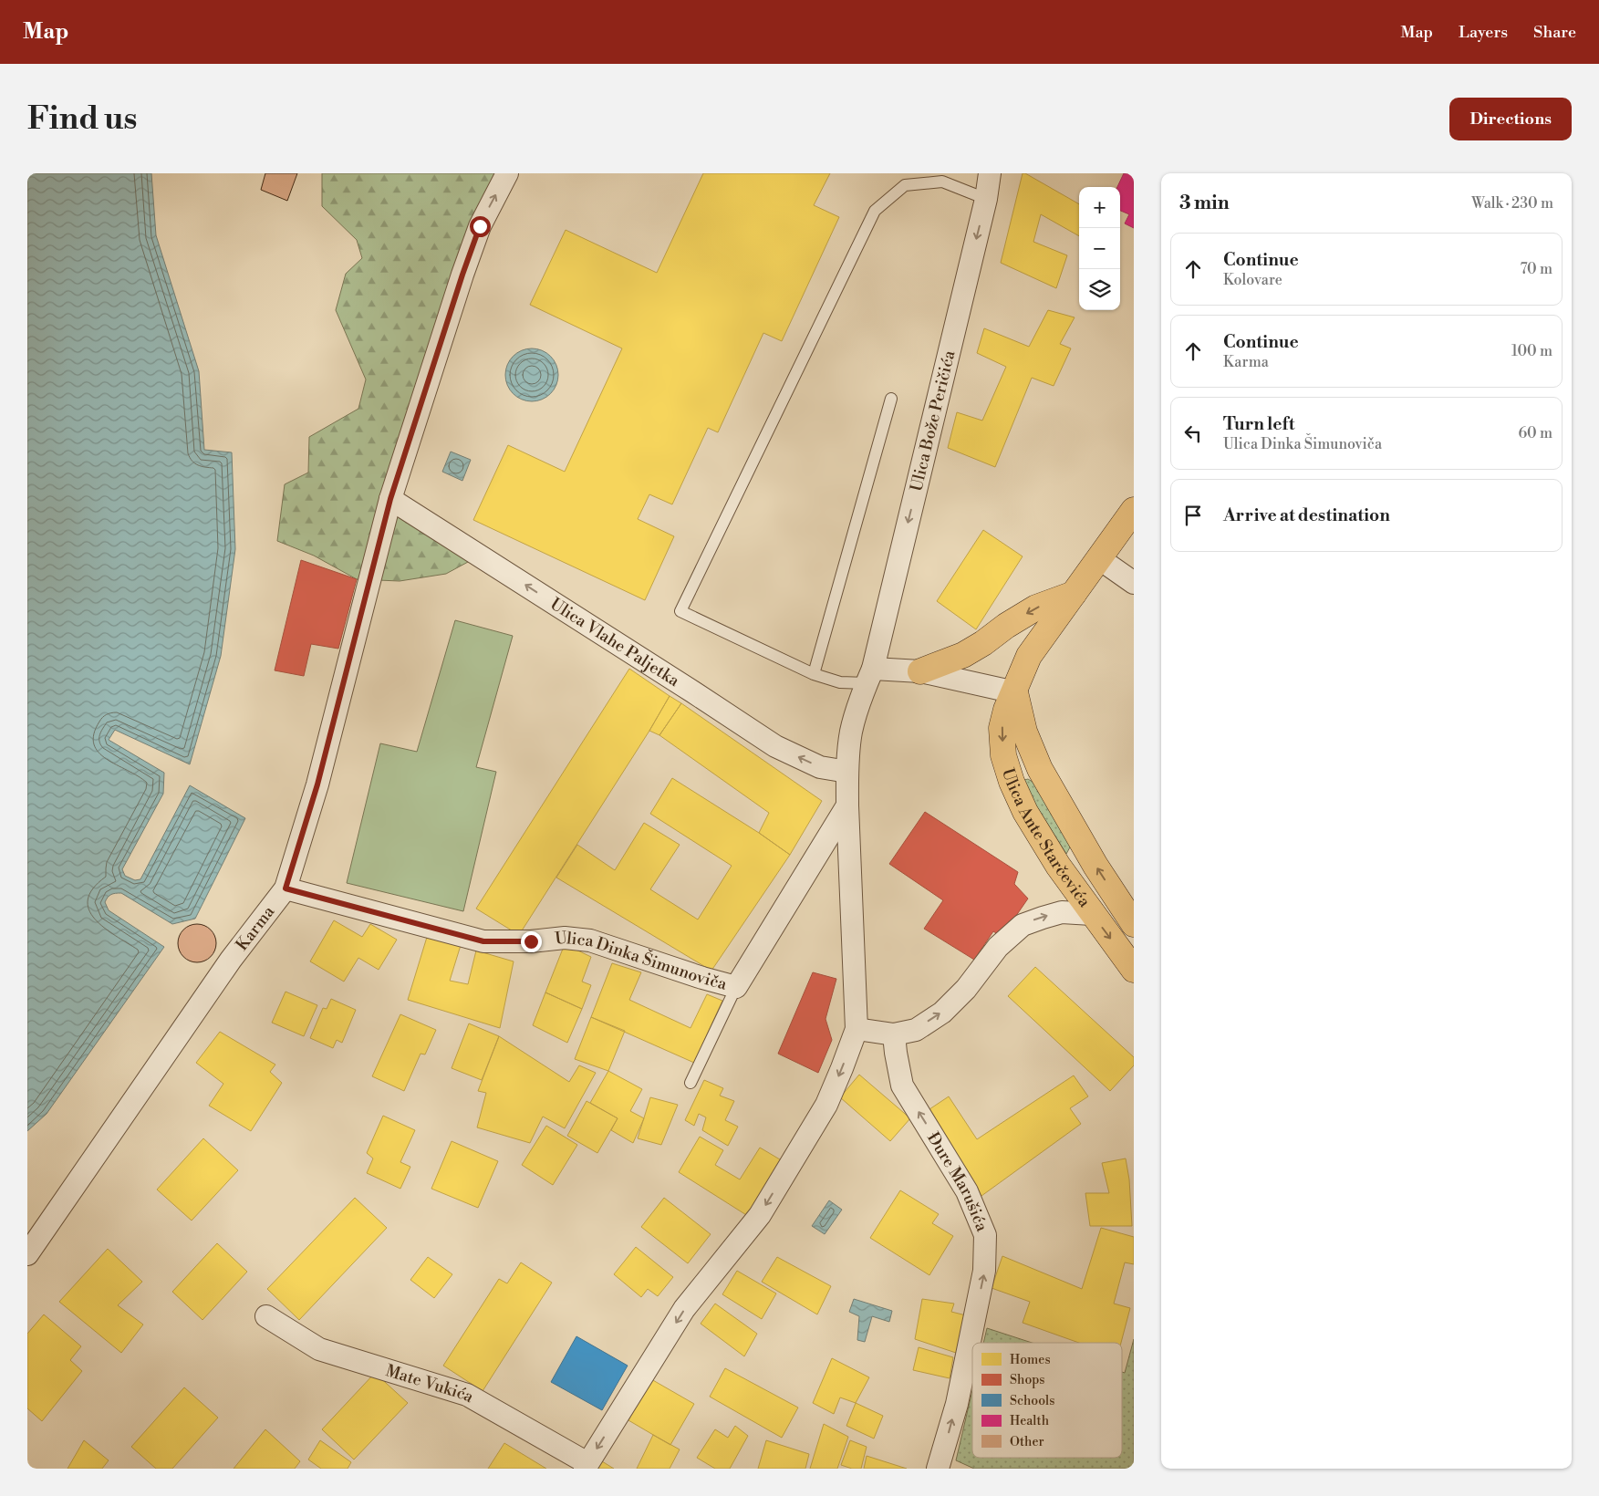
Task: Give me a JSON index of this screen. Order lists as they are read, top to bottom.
{
  "streets": {
    "main road": ["Ulica Ante Starčevića"],
    "street": [
      "Ulica Bože Peričića",
      "Ulica Vlahe Paljetka",
      "Karma",
      "Ulica Dinka Šimunoviča",
      "Đure Marušića",
      "Mate Vukića"
    ]
  },
  "crossings": [
    ["Ulica Bože Peričića", "Ulica Vlahe Paljetka"],
    ["Ulica Bože Peričića", "Ulica Dinka Šimunoviča"],
    ["Ulica Vlahe Paljetka", "Karma"],
    ["Karma", "Ulica Dinka Šimunoviča"]
  ],
  "one_way": ["Ulica Bože Peričića", "Ulica Vlahe Paljetka", "Đure Marušića"],
  "legend": [
    "Homes",
    "Shops",
    "Schools",
    "Health",
    "Other"
  ],
  "page": {
    "header": "Map",
    "nav": ["Map", "Layers", "Share"],
    "buttons": "Directions",
    "title": "Find us",
    "heading": ["3 min", "Walk · 230 m"],
    "map_buttons": ["+", "−"],
    "list": [
      ["Continue", "Kolovare", "70 m"],
      ["Continue", "Karma", "100 m"],
      ["Turn left", "Ulica Dinka Šimunoviča", "60 m"],
      "Arrive at destination"
    ]
  }
}
